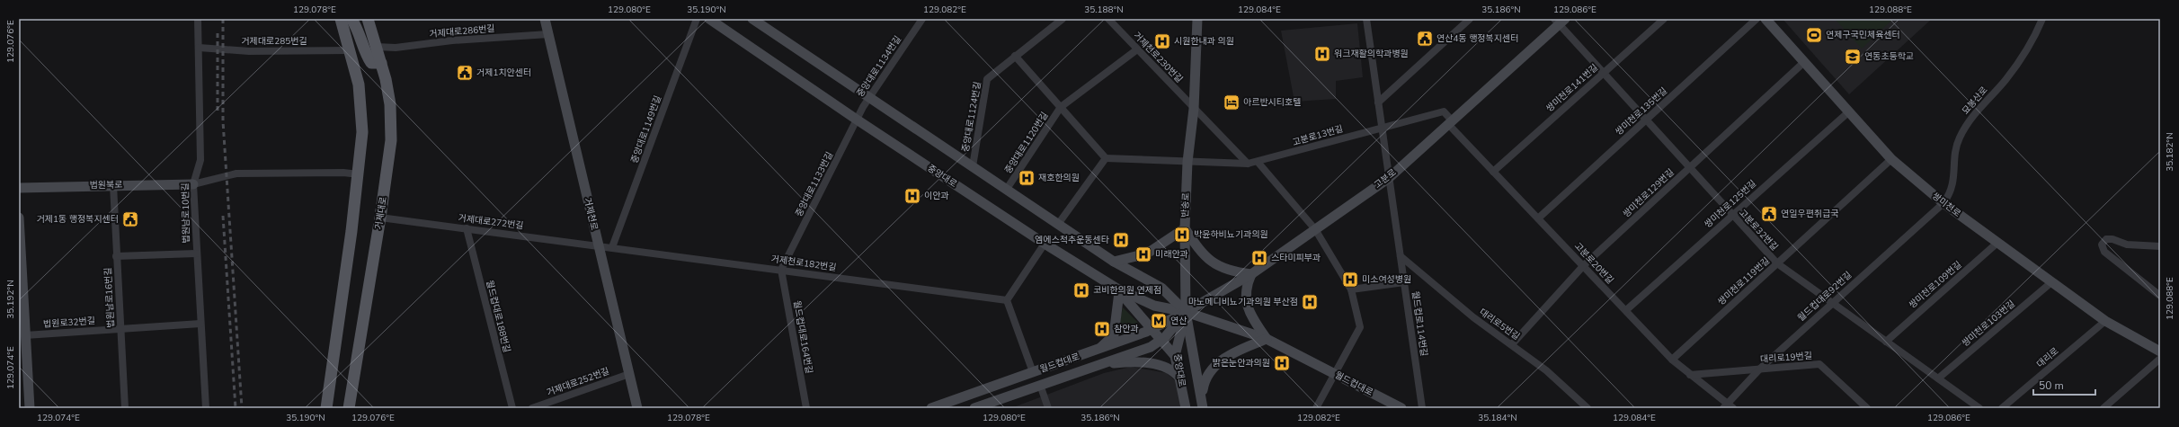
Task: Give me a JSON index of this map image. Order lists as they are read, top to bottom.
{
  "streets": {
    "main road": [
      "중앙대로",
      "고분로",
      "법원북로",
      "반송로",
      "쌍미천로",
      "거제대로",
      "거제천로",
      "월드컵대로"
    ],
    "street": [
      "거제대로286번길",
      "거제대로285번길",
      "거제천로230번길",
      "중앙대로1134번길",
      "쌍미천로141번길",
      "묘봉산로",
      "쌍미천로135번길",
      "중앙대로1124번길",
      "중앙대로1149번길",
      "고분로13번길",
      "중앙대로1120번길",
      "중앙대로1133번길",
      "쌍미천로129번길",
      "쌍미천로125번길",
      "법원남로10번길",
      "거제대로272번길",
      "고분로32번길",
      "거제천로182번길",
      "고분로20번길",
      "쌍미천로119번길",
      "쌍미천로109번길",
      "월드컵대로92번길",
      "법원남로16번길",
      "월드컵대로188번길",
      "법원로32번길",
      "월드컵로114번길",
      "쌍미천로103번길",
      "대리로5번길",
      "월드컵대로164번길",
      "대리로19번길",
      "대리로",
      "거제대로252번길"
    ]
  },
  "crossings": [
    ["거제대로286번길", "거제대로"],
    ["거제대로286번길", "거제천로"],
    ["거제대로285번길", "법원남로10번길"],
    ["거제천로230번길", "고분로13번길"],
    ["거제천로230번길", "중앙대로1120번길"],
    ["거제천로230번길", "반송로"],
    ["중앙대로1134번길", "중앙대로1133번길"],
    ["쌍미천로141번길", "고분로32번길"],
    ["쌍미천로141번길", "고분로20번길"],
    ["묘봉산로", "쌍미천로"],
    ["묘봉산로", "월드컵대로92번길"],
    ["쌍미천로135번길", "고분로32번길"],
    ["쌍미천로135번길", "고분로20번길"],
    ["중앙대로1149번길", "거제천로182번길"],
    ["고분로13번길", "고분로"],
    ["고분로13번길", "반송로"],
    ["고분로13번길", "고분로20번길"],
    ["중앙대로", "고분로"],
    ["중앙대로", "중앙대로1133번길"],
    ["중앙대로", "반송로"],
    ["중앙대로", "월드컵대로"],
    ["고분로", "반송로"],
    ["고분로", "고분로32번길"],
    ["고분로", "고분로20번길"],
    ["고분로", "월드컵로114번길"],
    ["고분로", "월드컵대로"],
    ["중앙대로1133번길", "거제천로182번길"],
    ["중앙대로1133번길", "월드컵대로164번길"],
    ["법원북로", "법원남로10번길"],
    ["법원북로", "법원남로16번길"],
    ["쌍미천로129번길", "쌍미천로"],
    ["쌍미천로129번길", "고분로32번길"],
    ["쌍미천로129번길", "고분로20번길"],
    ["쌍미천로129번길", "대리로5번길"],
    ["쌍미천로125번길", "쌍미천로"],
    ["쌍미천로125번길", "고분로32번길"],
    ["쌍미천로125번길", "고분로20번길"],
    ["반송로", "월드컵대로"],
    ["쌍미천로", "쌍미천로119번길"],
    ["쌍미천로", "쌍미천로109번길"],
    ["쌍미천로", "월드컵대로92번길"],
    ["쌍미천로", "쌍미천로103번길"],
    ["쌍미천로", "대리로"],
    ["법원남로10번길", "법원로32번길"],
    ["거제대로", "거제대로272번길"],
    ["거제천로", "거제대로272번길"],
    ["거제천로", "거제천로182번길"],
    ["거제천로", "거제대로252번길"],
    ["거제대로272번길", "거제천로182번길"],
    ["거제대로272번길", "월드컵대로188번길"],
    ["고분로32번길", "쌍미천로119번길"],
    ["고분로32번길", "쌍미천로109번길"],
    ["고분로32번길", "월드컵대로92번길"],
    ["고분로32번길", "쌍미천로103번길"],
    ["거제천로182번길", "월드컵대로164번길"],
    ["고분로20번길", "쌍미천로119번길"],
    ["고분로20번길", "월드컵대로92번길"],
    ["고분로20번길", "대리로19번길"],
    ["월드컵대로92번길", "대리로19번길"],
    ["법원남로16번길", "법원로32번길"],
    ["월드컵로114번길", "대리로5번길"]
  ],
  "places": {
    "sports": ["연제구국민체육센터"],
    "public building": [
      "연산4동 행정복지센터",
      "거제1치안센터",
      "연일우편취급국",
      "거제1동 행정복지센터"
    ],
    "hospital": [
      "시원한내과 의원",
      "워크재활의학과병원",
      "재호한의원",
      "이안과",
      "박윤하비뇨기과의원",
      "엠에스척추운동센타",
      "미래안과",
      "스타미피부과",
      "미소여성병원",
      "코비한의원 연제점",
      "마노메디비뇨기과의원 부산점",
      "참안과",
      "밝은눈안과의원"
    ],
    "school or university": ["연동초등학교"],
    "hotel": ["아르반시티호텔"],
    "metro station": ["연산"]
  },
  "scale_bar": "50 m",
  "coordinates": [
    "129.078°E",
    "129.080°E",
    "35.190°N",
    "129.082°E",
    "35.188°N",
    "129.084°E",
    "35.186°N",
    "129.086°E",
    "129.088°E",
    "129.076°E",
    "35.182°N",
    "35.192°N",
    "129.074°E",
    "35.184°N"
  ]
}
